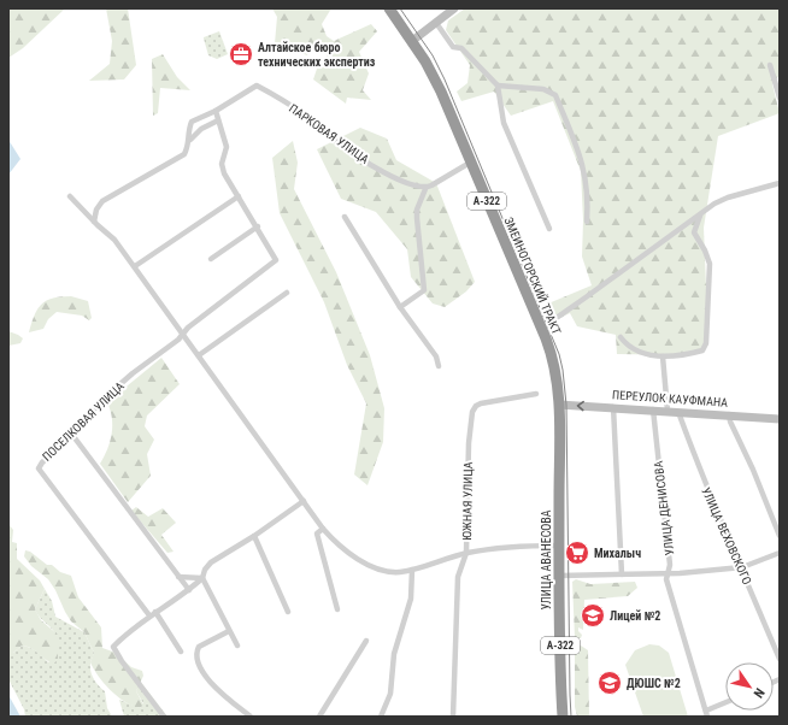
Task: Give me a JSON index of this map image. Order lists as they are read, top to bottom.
{
  "streets": {
    "highway": ["А-322", "ЗМЕИНОГОРСКИЙ ТРАКТ", "УЛИЦА АВАНЕСОВА"],
    "street": [
      "ПАРКОВАЯ УЛИЦА",
      "ПЕРЕУЛОК КАУФМАНА",
      "ПОСЕЛКОВАЯ УЛИЦА",
      "ЮЖНАЯ УЛИЦА",
      "УЛИЦА ДЕНИСОВА",
      "УЛИЦА ВЕХОВСКОГО"
    ]
  },
  "crossings": [
    ["ЗМЕИНОГОРСКИЙ ТРАКТ", "ПЕРЕУЛОК КАУФМАНА"],
    ["ЗМЕИНОГОРСКИЙ ТРАКТ", "УЛИЦА АВАНЕСОВА"],
    ["ПЕРЕУЛОК КАУФМАНА", "УЛИЦА ДЕНИСОВА"],
    ["ПЕРЕУЛОК КАУФМАНА", "УЛИЦА ВЕХОВСКОГО"],
    ["ПЕРЕУЛОК КАУФМАНА", "УЛИЦА АВАНЕСОВА"]
  ],
  "places": {
    "office": ["Алтайское бюро технических экспертиз"],
    "supermarket": ["Михалыч"],
    "school or university": ["Лицей №2", "ДЮШС №2"]
  },
  "north": "bottom right"
}
